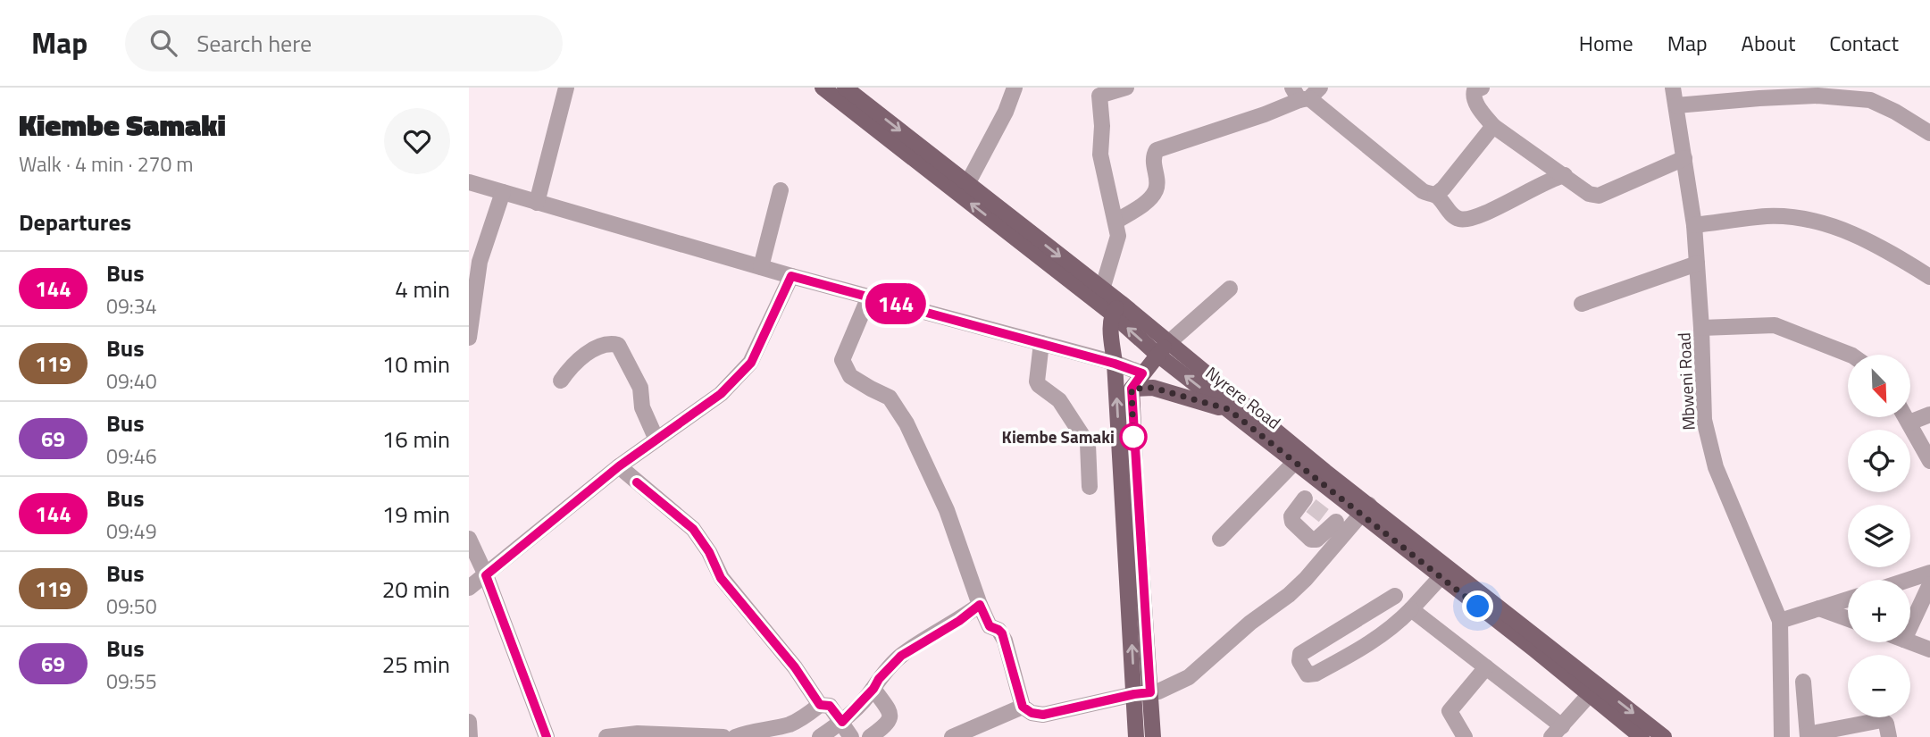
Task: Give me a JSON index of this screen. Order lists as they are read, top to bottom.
{
  "streets": {
    "main road": ["Nyrere Road"],
    "street": ["Mbweni Road"]
  },
  "places": ["Kiembe Samaki"],
  "lines": ["bus line 144"],
  "north": "bottom right",
  "page": {
    "header": "Map",
    "search": "Search here",
    "nav": [
      "Home",
      "Map",
      "About",
      "Contact"
    ],
    "heading": [
      ["Kiembe Samaki", "Walk · 4 min · 270 m"],
      "Departures"
    ],
    "on_map": "144",
    "list": [
      {
        "mark": "144",
        "name": "Bus",
        "note": "09:34",
        "value": "4 min"
      },
      {
        "mark": "119",
        "name": "Bus",
        "note": "09:40",
        "value": "10 min"
      },
      {
        "mark": "69",
        "name": "Bus",
        "note": "09:46",
        "value": "16 min"
      },
      {
        "mark": "144",
        "name": "Bus",
        "note": "09:49",
        "value": "19 min"
      },
      {
        "mark": "119",
        "name": "Bus",
        "note": "09:50",
        "value": "20 min"
      },
      {
        "mark": "69",
        "name": "Bus",
        "note": "09:55",
        "value": "25 min"
      }
    ],
    "map_buttons": ["+", "−"]
  }
}
